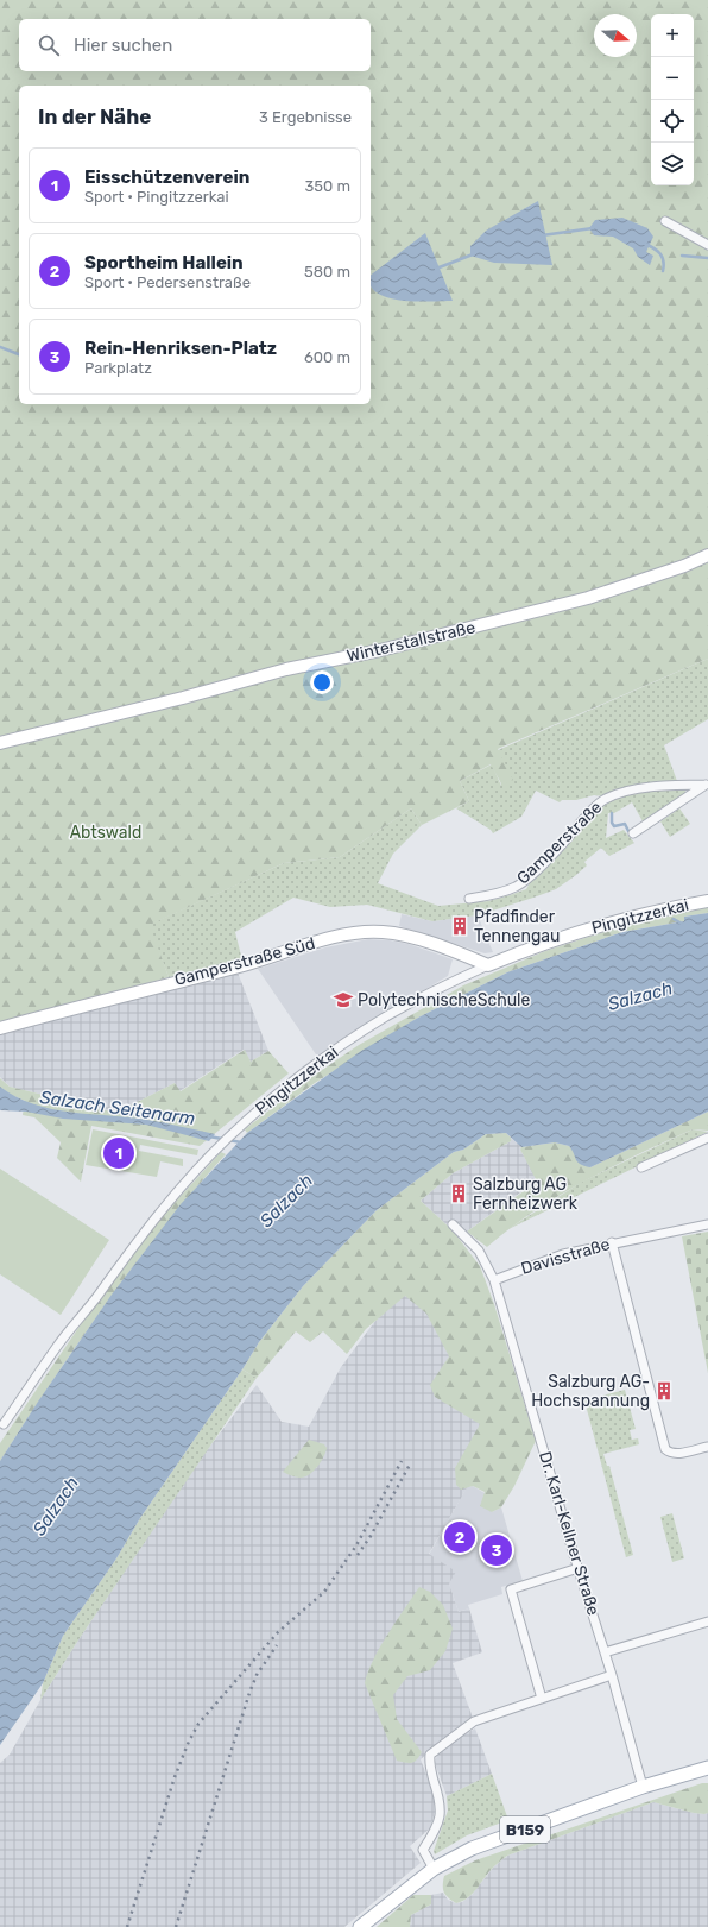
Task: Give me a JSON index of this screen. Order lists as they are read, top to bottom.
{
  "streets": {
    "main road": ["B159"],
    "street": [
      "Winterstallstraße",
      "Gamperstraße",
      "Pingitzzerkai",
      "Gamperstraße Süd",
      "Davisstraße",
      "Dr. Karl-Kellner Straße"
    ]
  },
  "crossings": [
    ["Pingitzzerkai", "Gamperstraße Süd"],
    ["Davisstraße", "Dr. Karl-Kellner Straße"],
    ["Dr. Karl-Kellner Straße", "B159"]
  ],
  "water": ["Salzach", "Salzach Seitenarm"],
  "parks": ["Abtswald"],
  "places": {
    "building": ["Pfadfinder Tennengau", "Salzburg AG Fernheizwerk", "Salzburg AG- Hochspannung"],
    "school or university": ["PolytechnischeSchule"]
  },
  "north": "right",
  "page": {
    "map_buttons": ["+", "−"],
    "search": "Hier suchen",
    "heading": ["In der Nähe", "3 Ergebnisse"],
    "list": [
      {
        "mark": "1",
        "name": "Eisschützenverein",
        "note": "Sport · Pingitzzerkai",
        "value": "350 m"
      },
      {
        "mark": "2",
        "name": "Sportheim Hallein",
        "note": "Sport · Pedersenstraße",
        "value": "580 m"
      },
      {
        "mark": "3",
        "name": "Rein-Henriksen-Platz",
        "note": "Parkplatz",
        "value": "600 m"
      }
    ],
    "pins": ["1", "2", "3"]
  }
}
